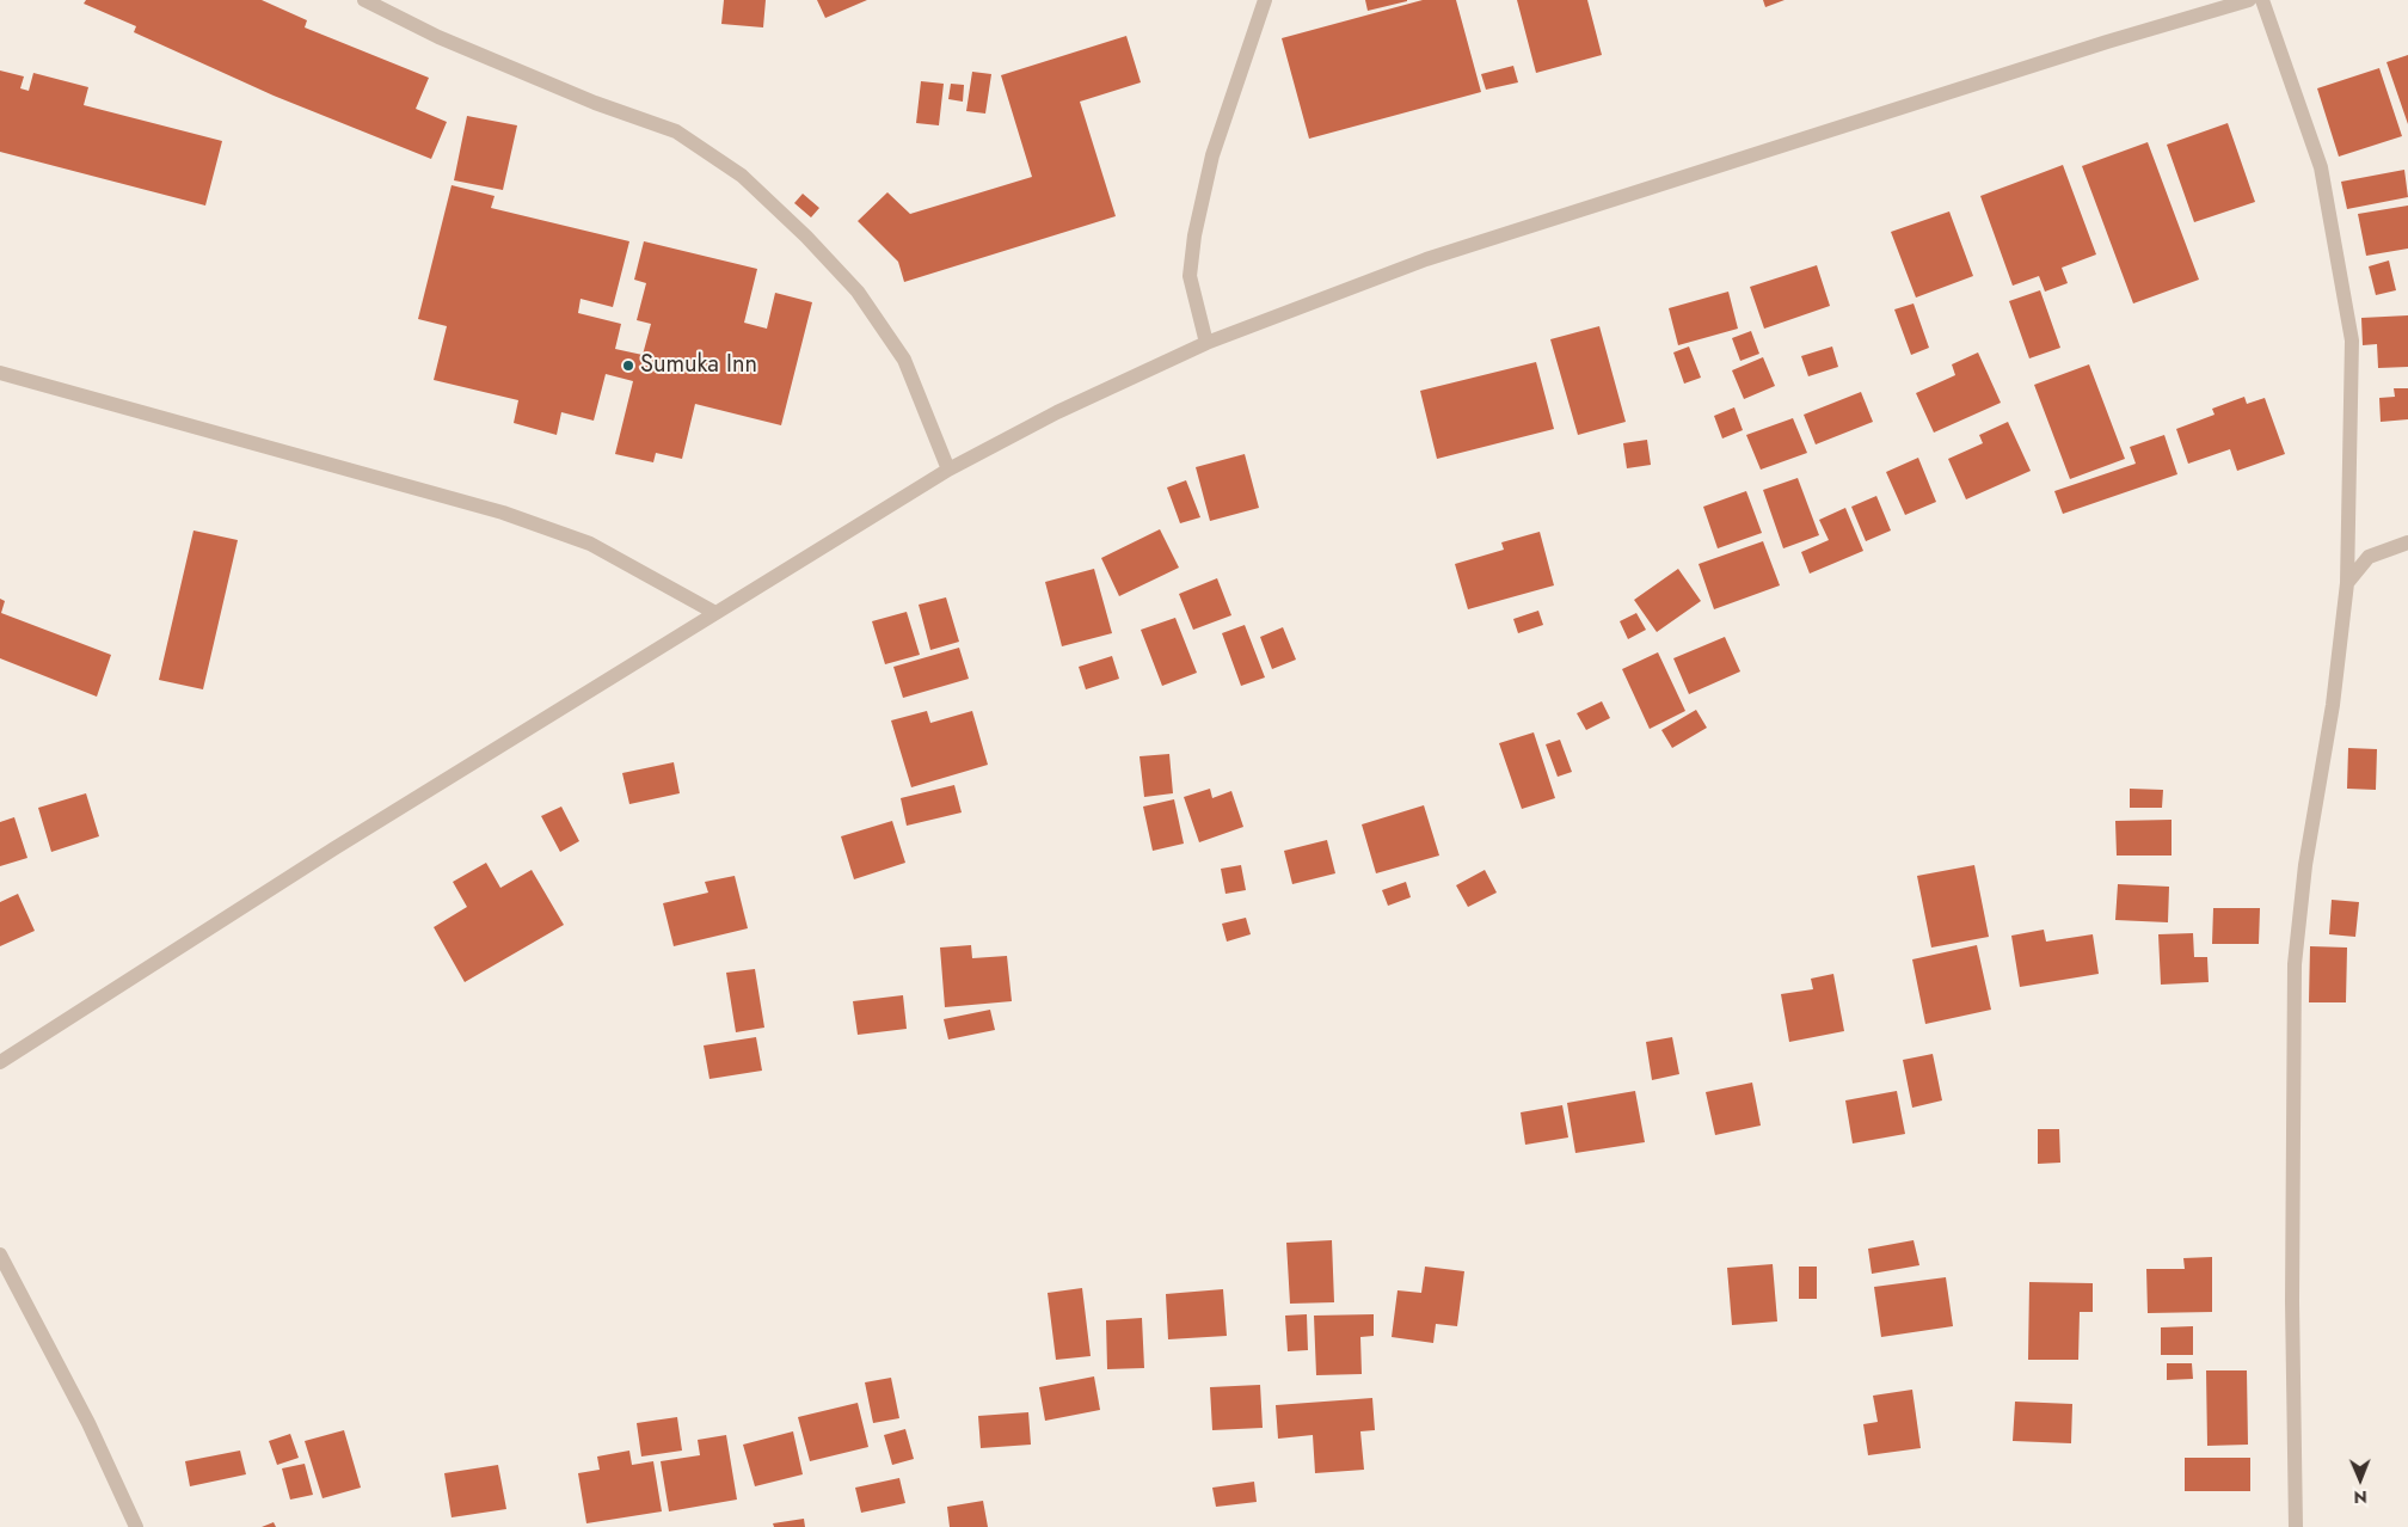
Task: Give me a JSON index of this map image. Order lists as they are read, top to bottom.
{
  "places": ["Sumuka Inn"],
  "north": "bottom"
}
